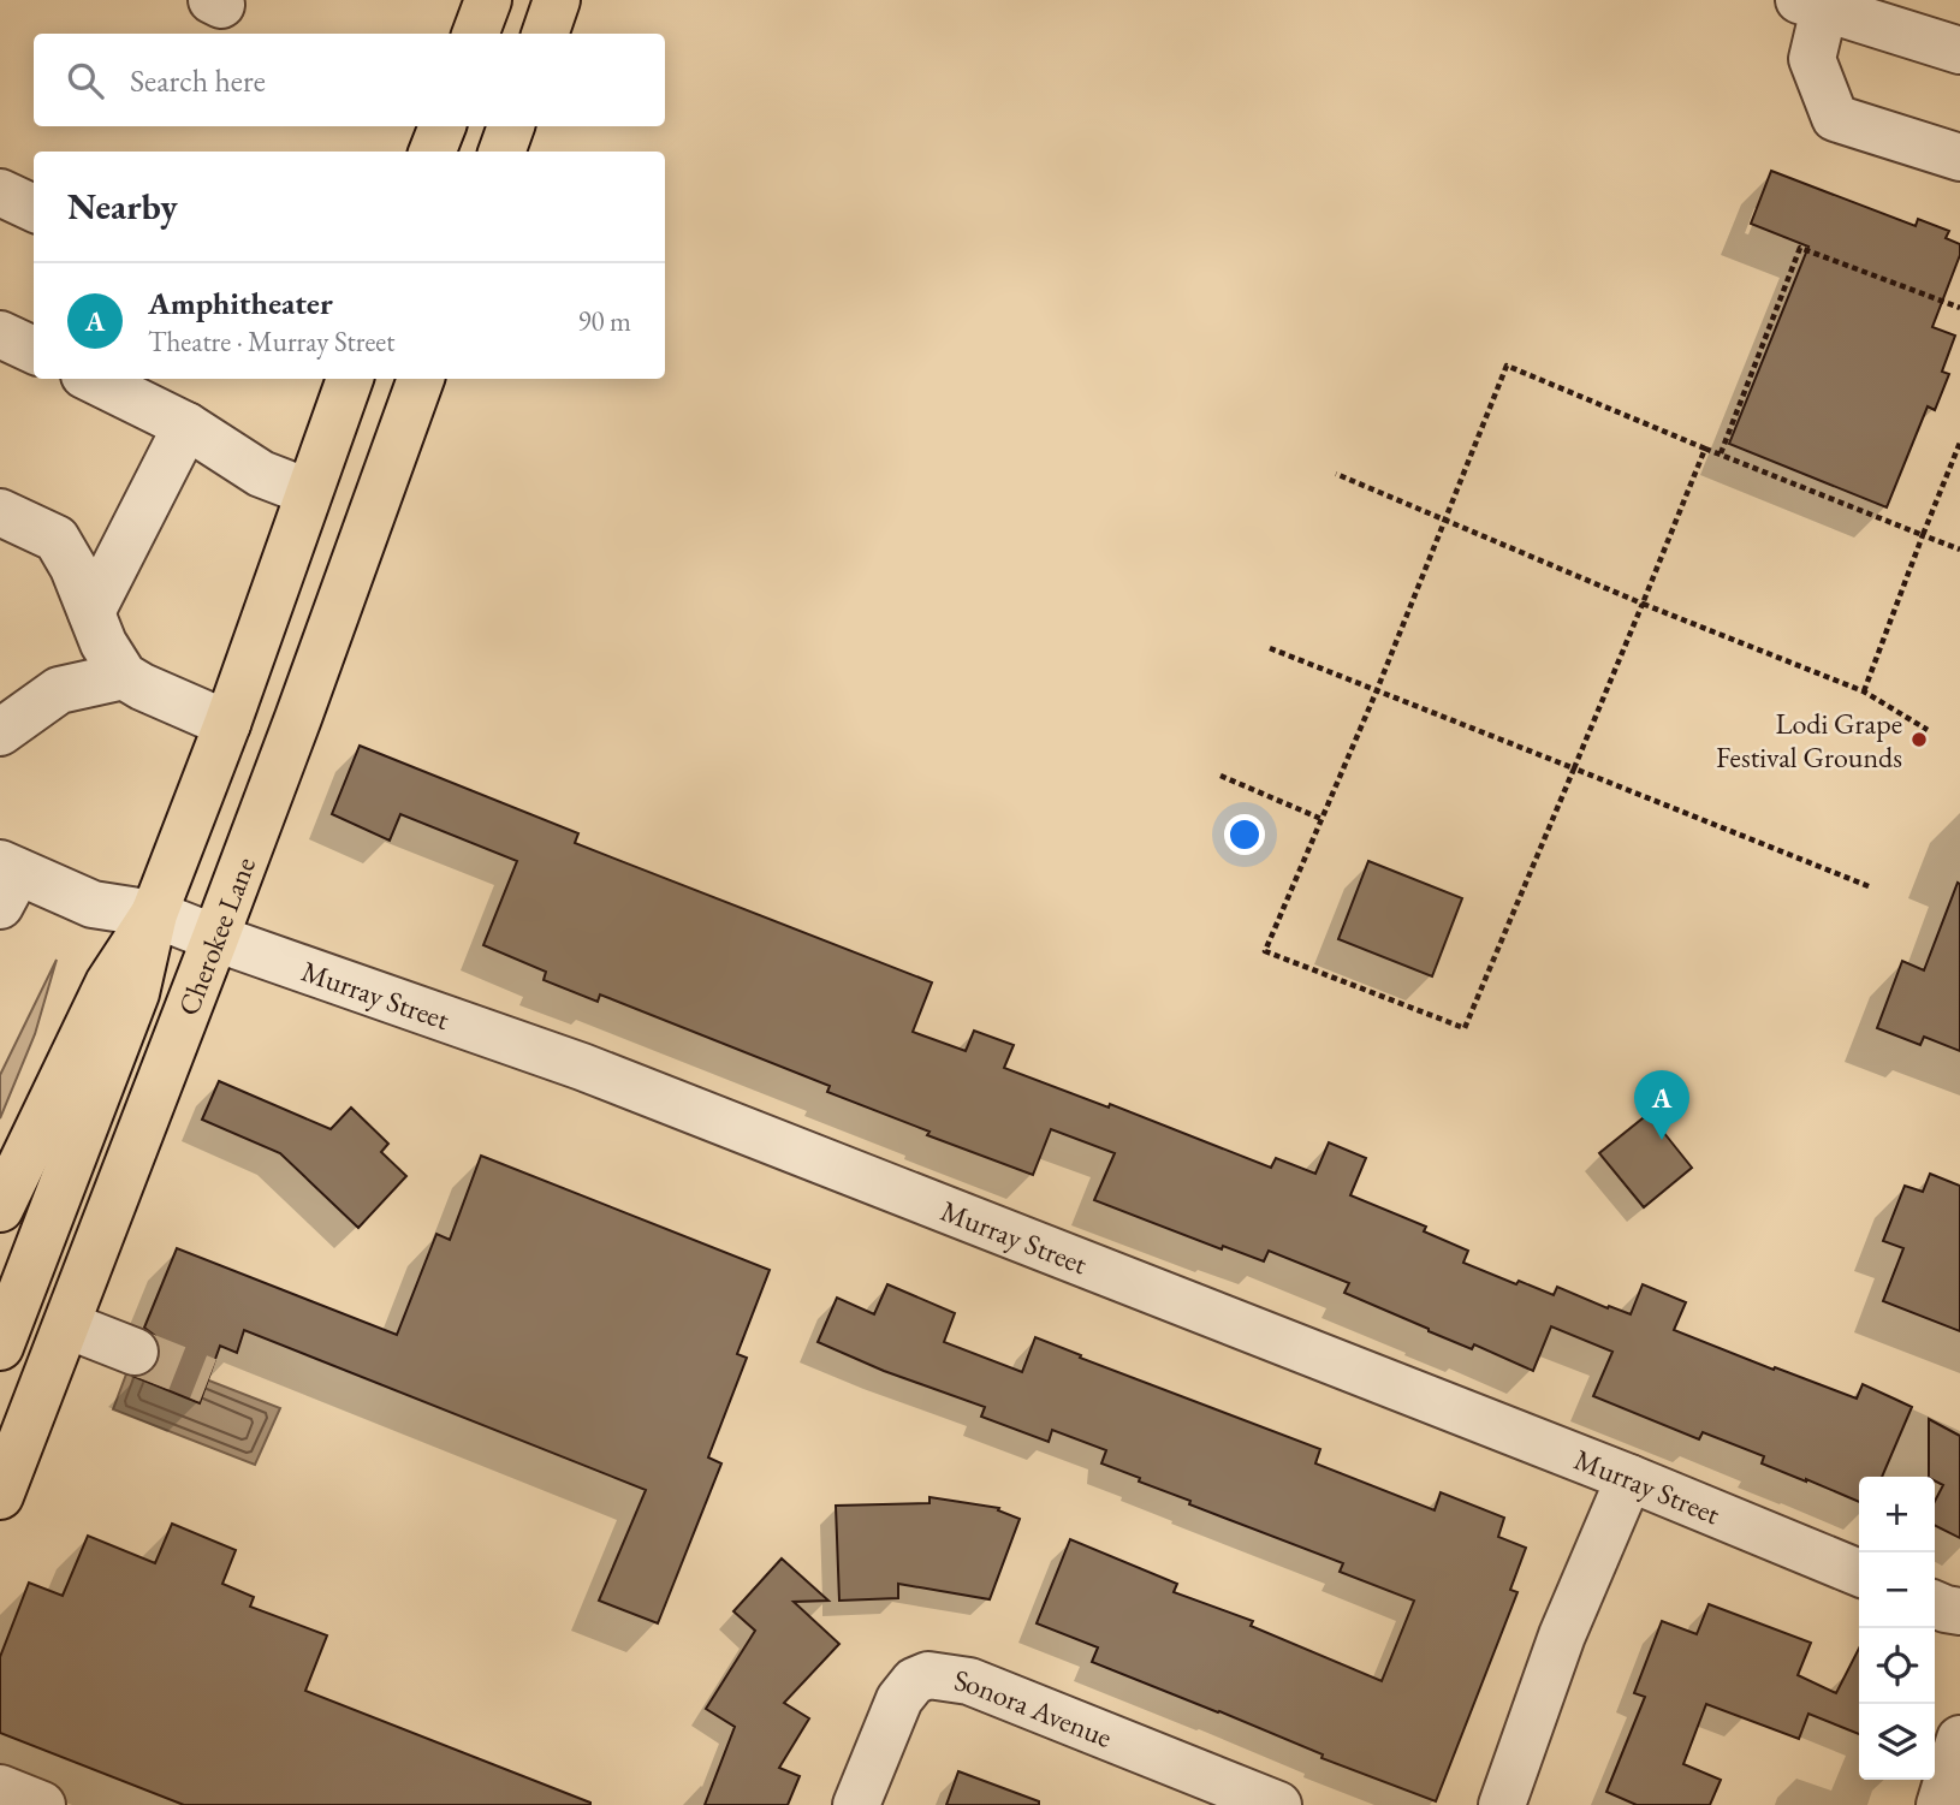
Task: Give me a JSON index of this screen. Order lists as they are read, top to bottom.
{
  "streets": {
    "main road": ["Cherokee Lane"],
    "street": ["Murray Street", "Sonora Avenue"]
  },
  "crossings": [
    ["Cherokee Lane", "Murray Street"]
  ],
  "places": ["Lodi Grape Festival Grounds"],
  "page": {
    "search": "Search here",
    "heading": "Nearby",
    "list": [
      {
        "mark": "A",
        "name": "Amphitheater",
        "note": "Theatre · Murray Street",
        "value": "90 m"
      }
    ],
    "pins": "A",
    "map_buttons": ["+", "−"]
  }
}
